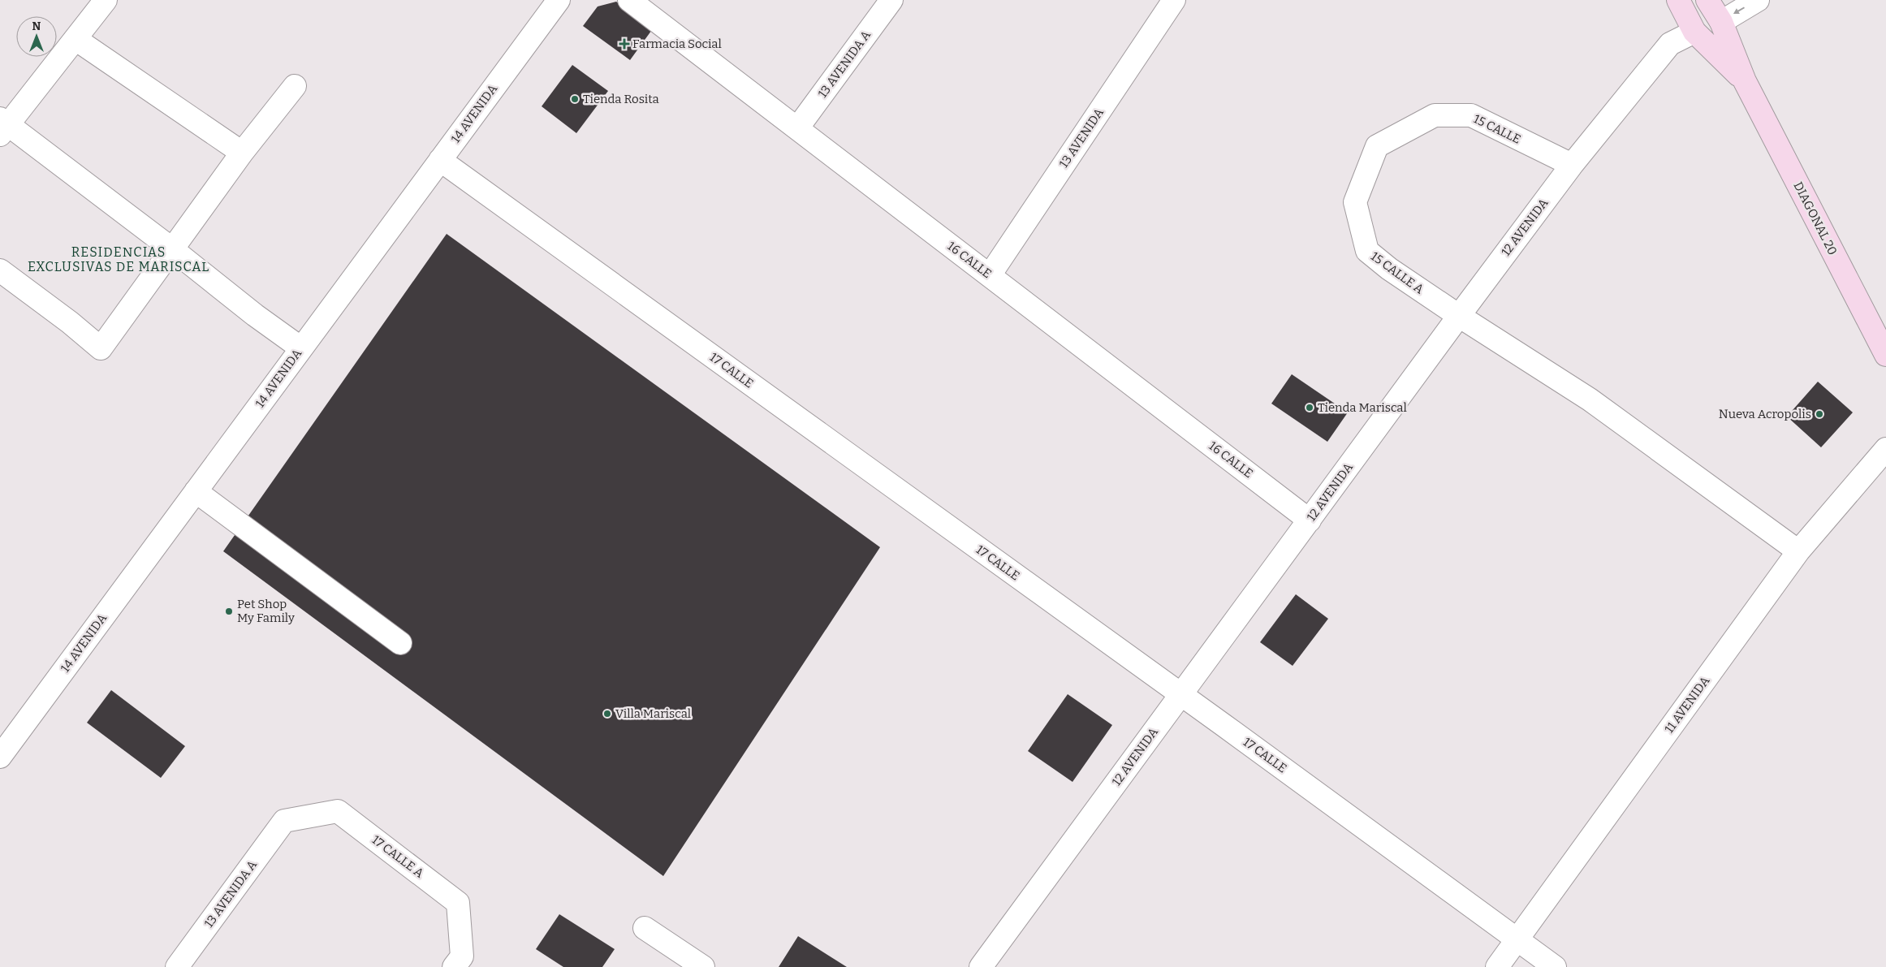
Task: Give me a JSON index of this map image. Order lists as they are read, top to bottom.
{
  "streets": {
    "street": [
      "13 AVENIDA A",
      "14 AVENIDA",
      "15 CALLE",
      "13 AVENIDA",
      "DIAGONAL 20",
      "12 AVENIDA",
      "16 CALLE",
      "15 CALLE A",
      "17 CALLE",
      "11 AVENIDA",
      "17 CALLE A"
    ]
  },
  "crossings": [
    ["13 AVENIDA A", "16 CALLE"],
    ["13 AVENIDA A", "17 CALLE A"],
    ["14 AVENIDA", "17 CALLE"],
    ["15 CALLE", "12 AVENIDA"],
    ["15 CALLE", "15 CALLE A"],
    ["13 AVENIDA", "16 CALLE"],
    ["DIAGONAL 20", "12 AVENIDA"],
    ["12 AVENIDA", "16 CALLE"],
    ["12 AVENIDA", "15 CALLE A"],
    ["12 AVENIDA", "17 CALLE"],
    ["15 CALLE A", "11 AVENIDA"],
    ["17 CALLE", "11 AVENIDA"]
  ],
  "districts": ["RESIDENCIAS EXCLUSIVAS DE MARISCAL"],
  "places": {
    "health": ["Farmacia Social"],
    "other": [
      "Tienda Rosita",
      "Tienda Mariscal",
      "Nueva Acropolis",
      "Pet Shop My Family",
      "Villa Mariscal"
    ]
  },
  "north": "top"
}
